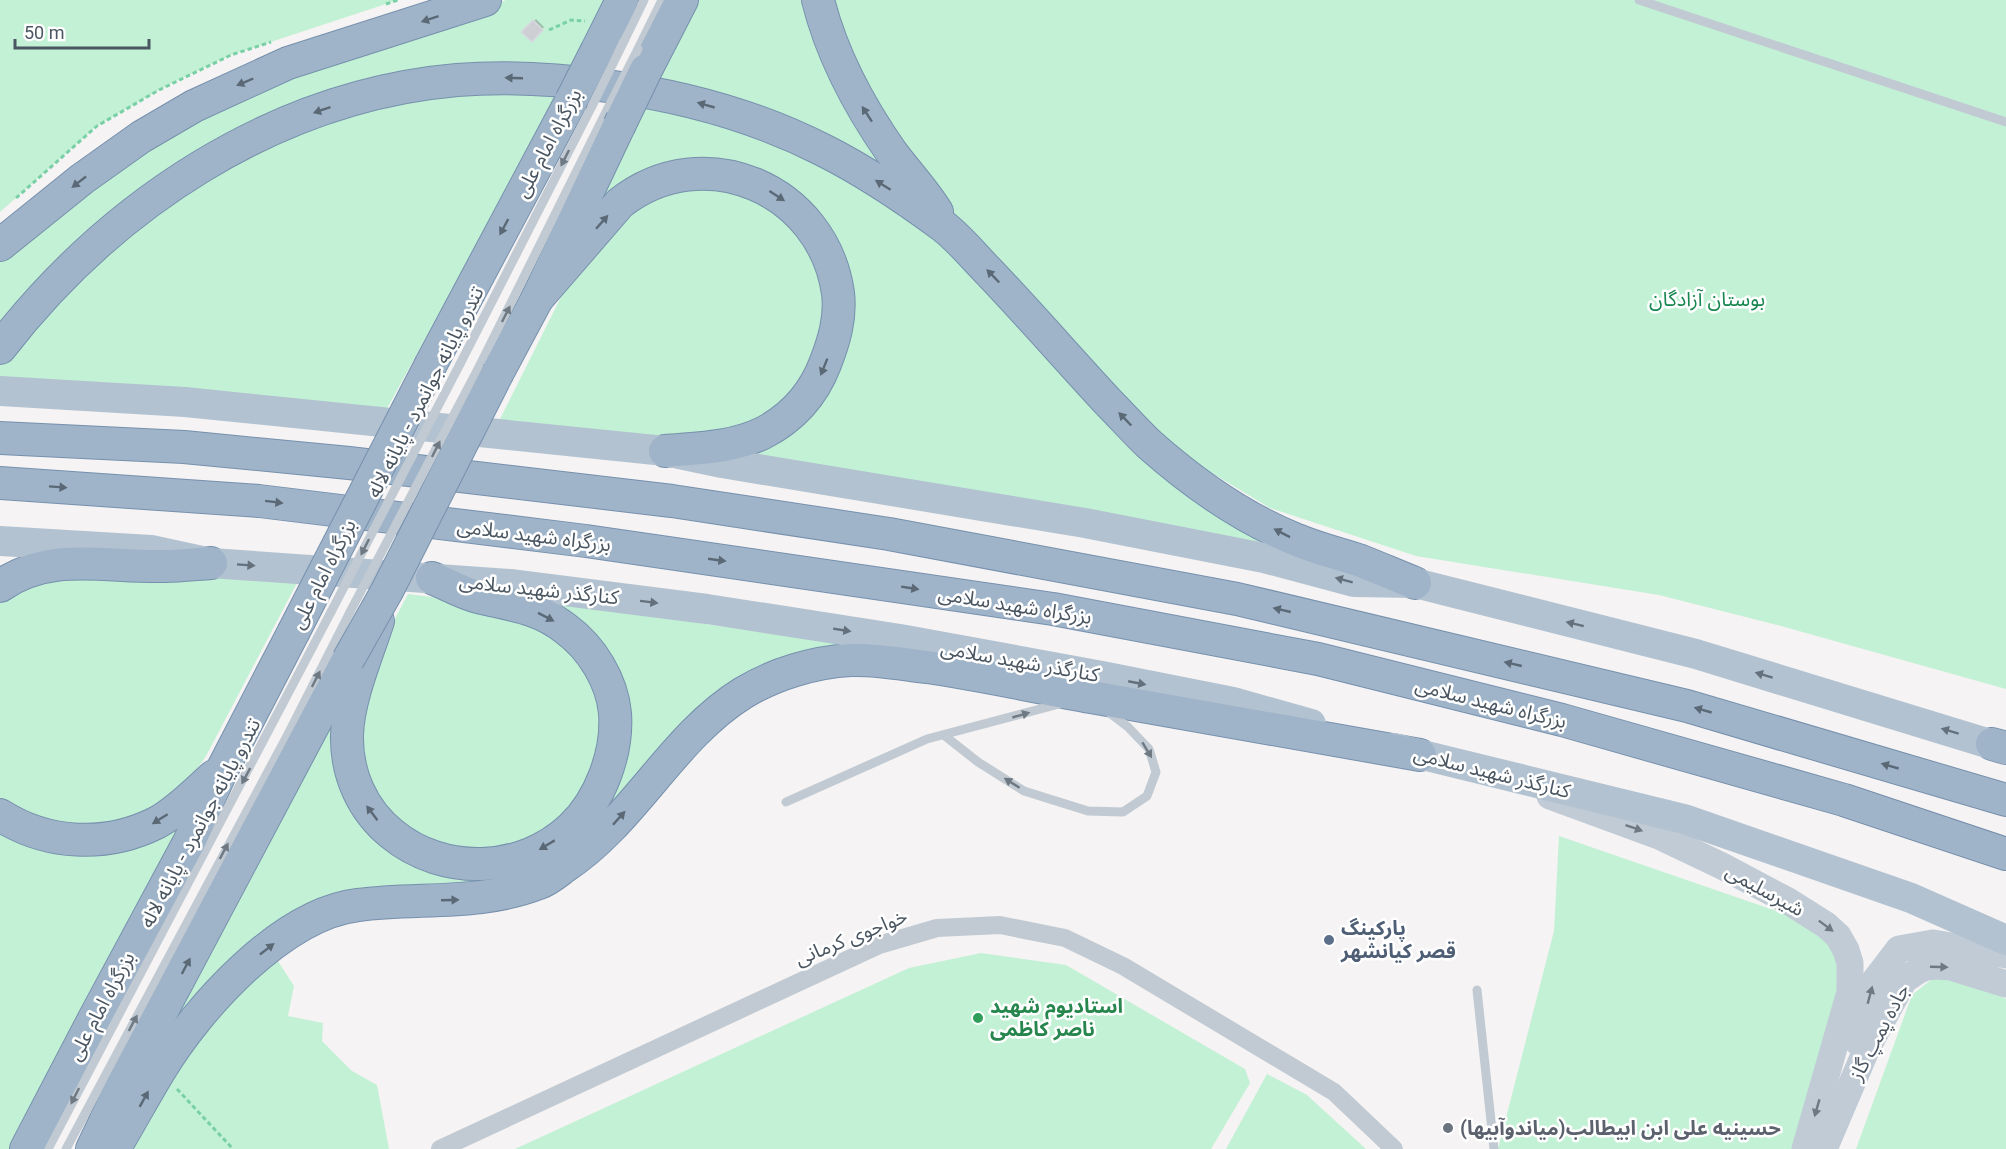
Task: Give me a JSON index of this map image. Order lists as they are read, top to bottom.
{
  "streets": {
    "highway": ["بزرگراه امام علی", "بزرگراه شهید سلامی"],
    "main road": ["کنارگذر شهید سلامی", "شیرسلیمی", "جاده پمپ گاز"],
    "street": ["خواجوی کرمانی"],
    "lane": ["تندرو پایانه جوانمرد - پایانه لاله"]
  },
  "crossings": [
    ["بزرگراه امام علی", "تندرو پایانه جوانمرد - پایانه لاله"],
    ["کنارگذر شهید سلامی", "شیرسلیمی"]
  ],
  "one_way": ["شیرسلیمی", "جاده پمپ گاز"],
  "parks": ["بوستان آزادگان"],
  "places": ["پارکینگ قصر کیانشهر", "استادیوم شهید ناصر کاظمی", "حسینیه علی ابن ابیطالب(میاندوآبیها)"],
  "scale_bar": "50 m"
}
